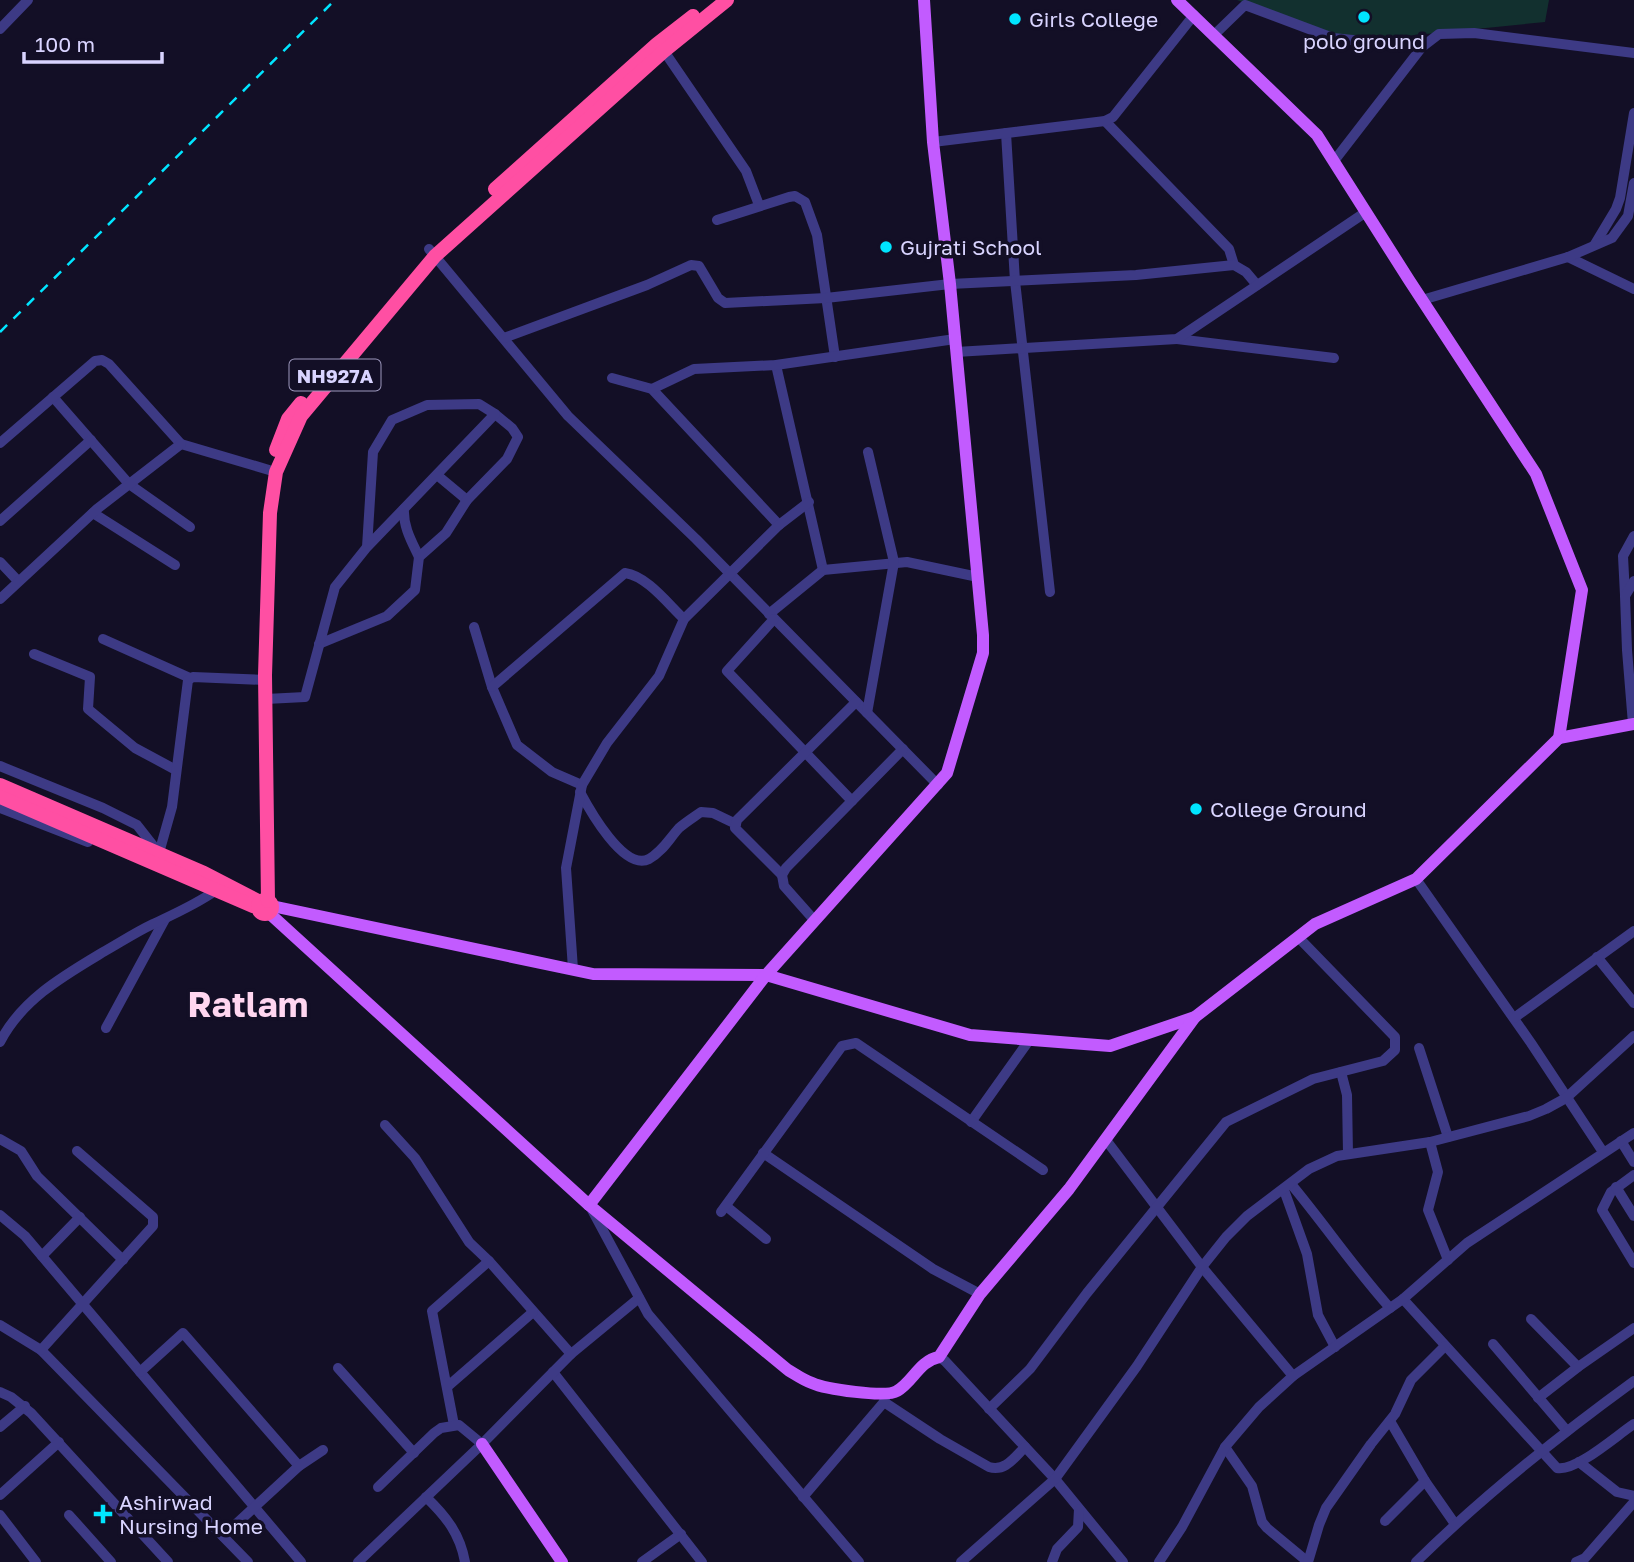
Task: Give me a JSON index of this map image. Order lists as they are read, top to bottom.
{
  "streets": {
    "highway": ["NH927A"]
  },
  "districts": ["Ratlam"],
  "places": {
    "other": [
      "polo ground",
      "Girls College",
      "Gujrati School",
      "College Ground"
    ],
    "health": ["Ashirwad Nursing Home"]
  },
  "scale_bar": "100 m"
}
